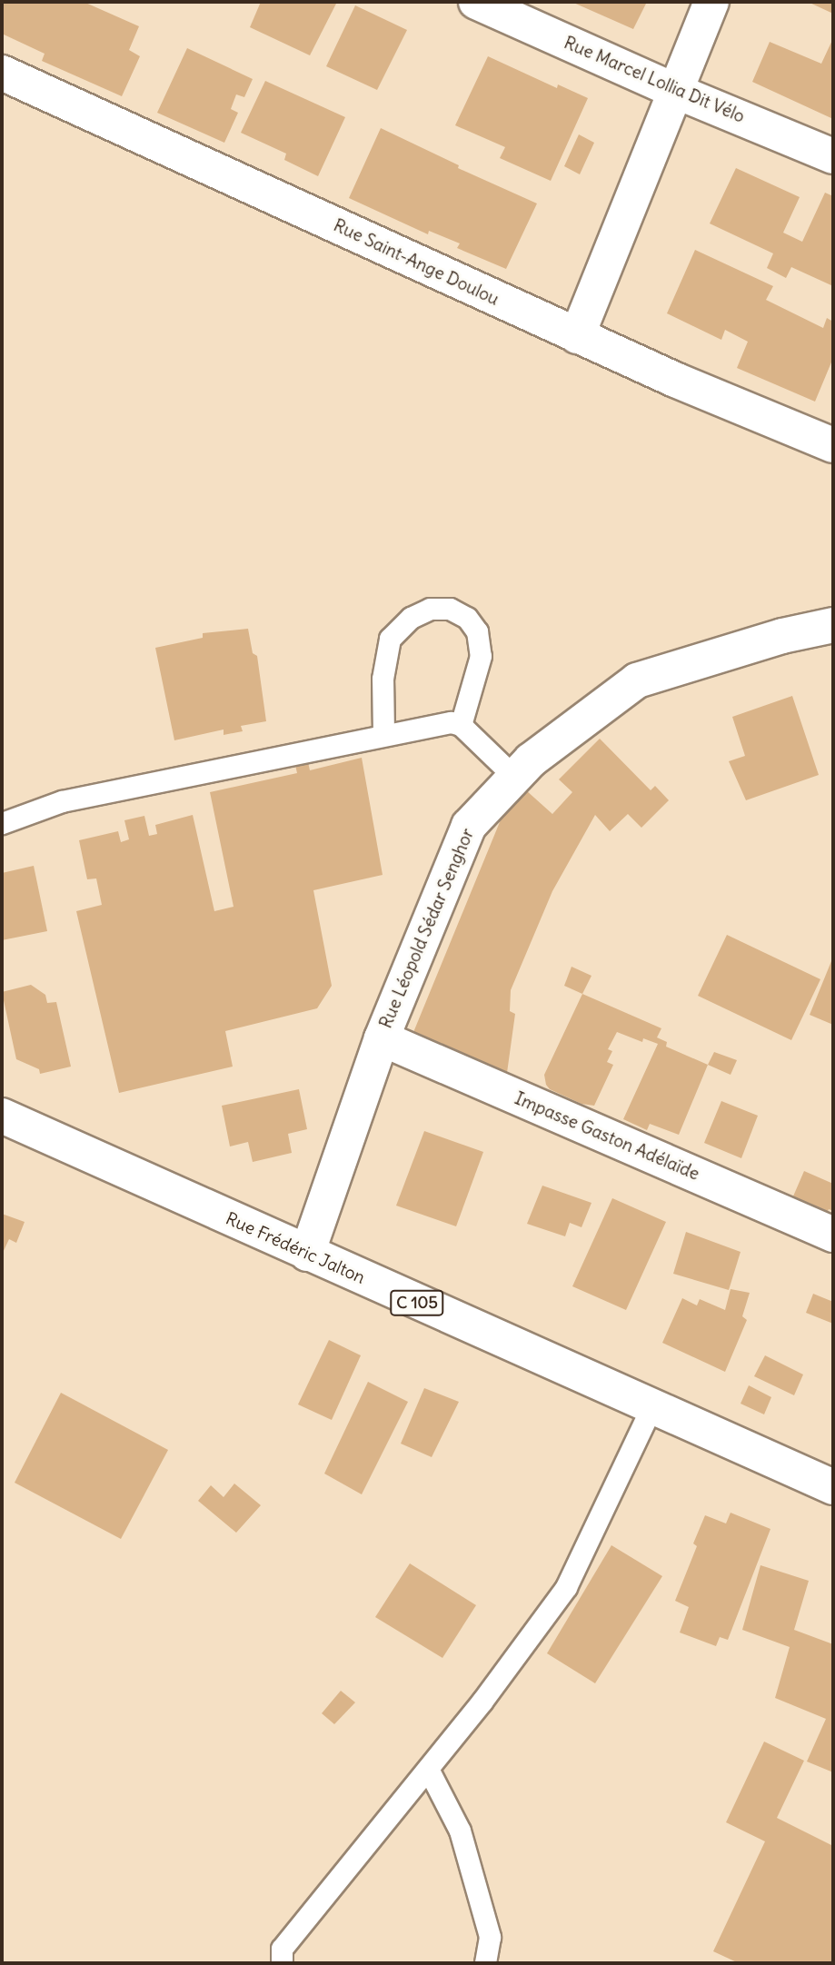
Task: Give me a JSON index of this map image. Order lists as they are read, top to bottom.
{
  "streets": {
    "street": [
      "Rue Marcel Lollia Dit Vélo",
      "Rue Saint-Ange Doulou",
      "Rue Léopold Sédar Senghor",
      "Impasse Gaston Adélaïde",
      "Rue Frédéric Jalton",
      "C 105"
    ]
  },
  "crossings": [
    ["Rue Léopold Sédar Senghor", "Impasse Gaston Adélaïde"],
    ["Rue Léopold Sédar Senghor", "Rue Frédéric Jalton"]
  ]
}
